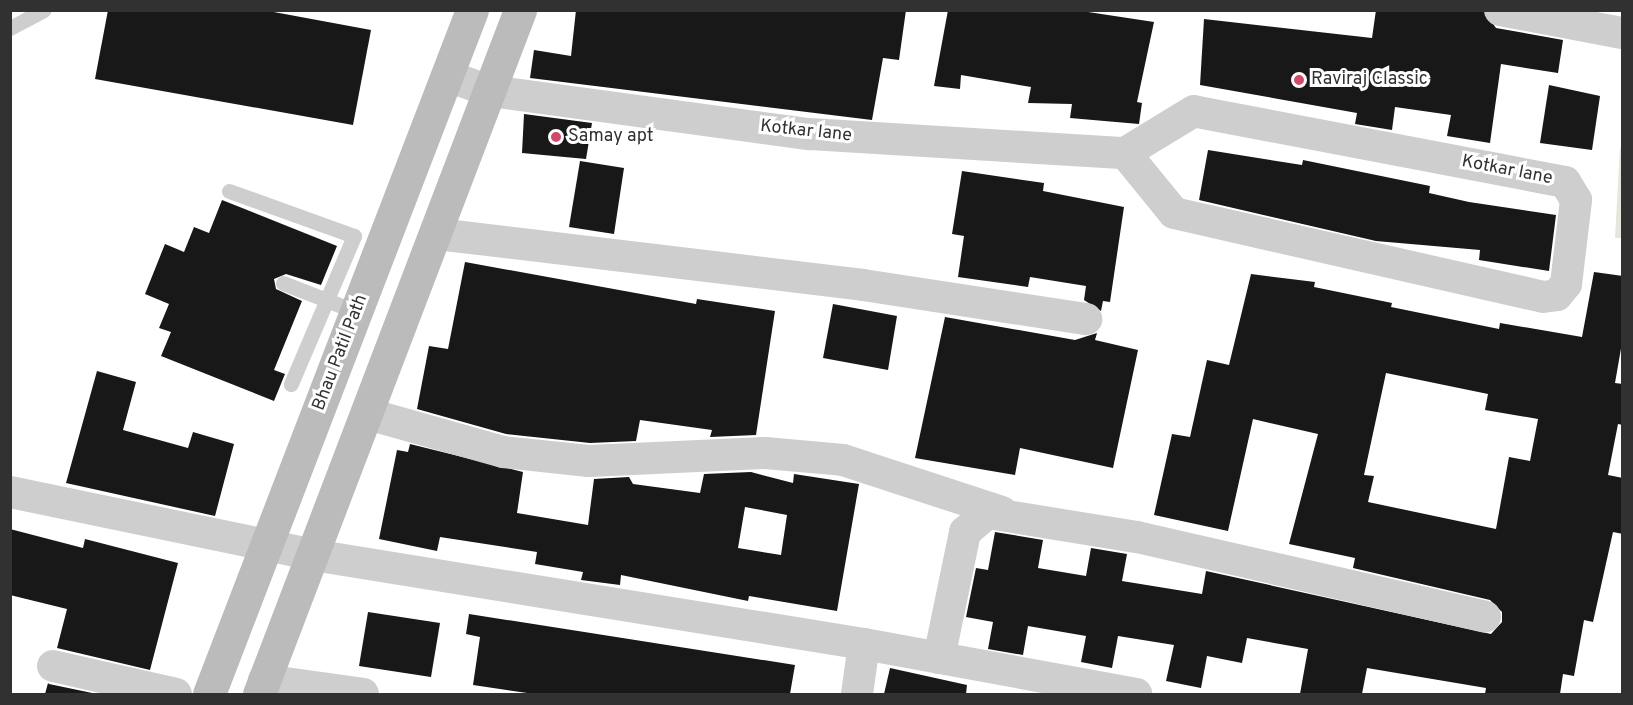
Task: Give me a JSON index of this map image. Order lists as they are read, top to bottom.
{
  "streets": {
    "main road": ["Bhau Patil Path"],
    "street": ["Kotkar lane"]
  },
  "crossings": [
    ["Kotkar lane", "Bhau Patil Path"]
  ],
  "places": ["Raviraj Classic", "Samay apt"]
}
